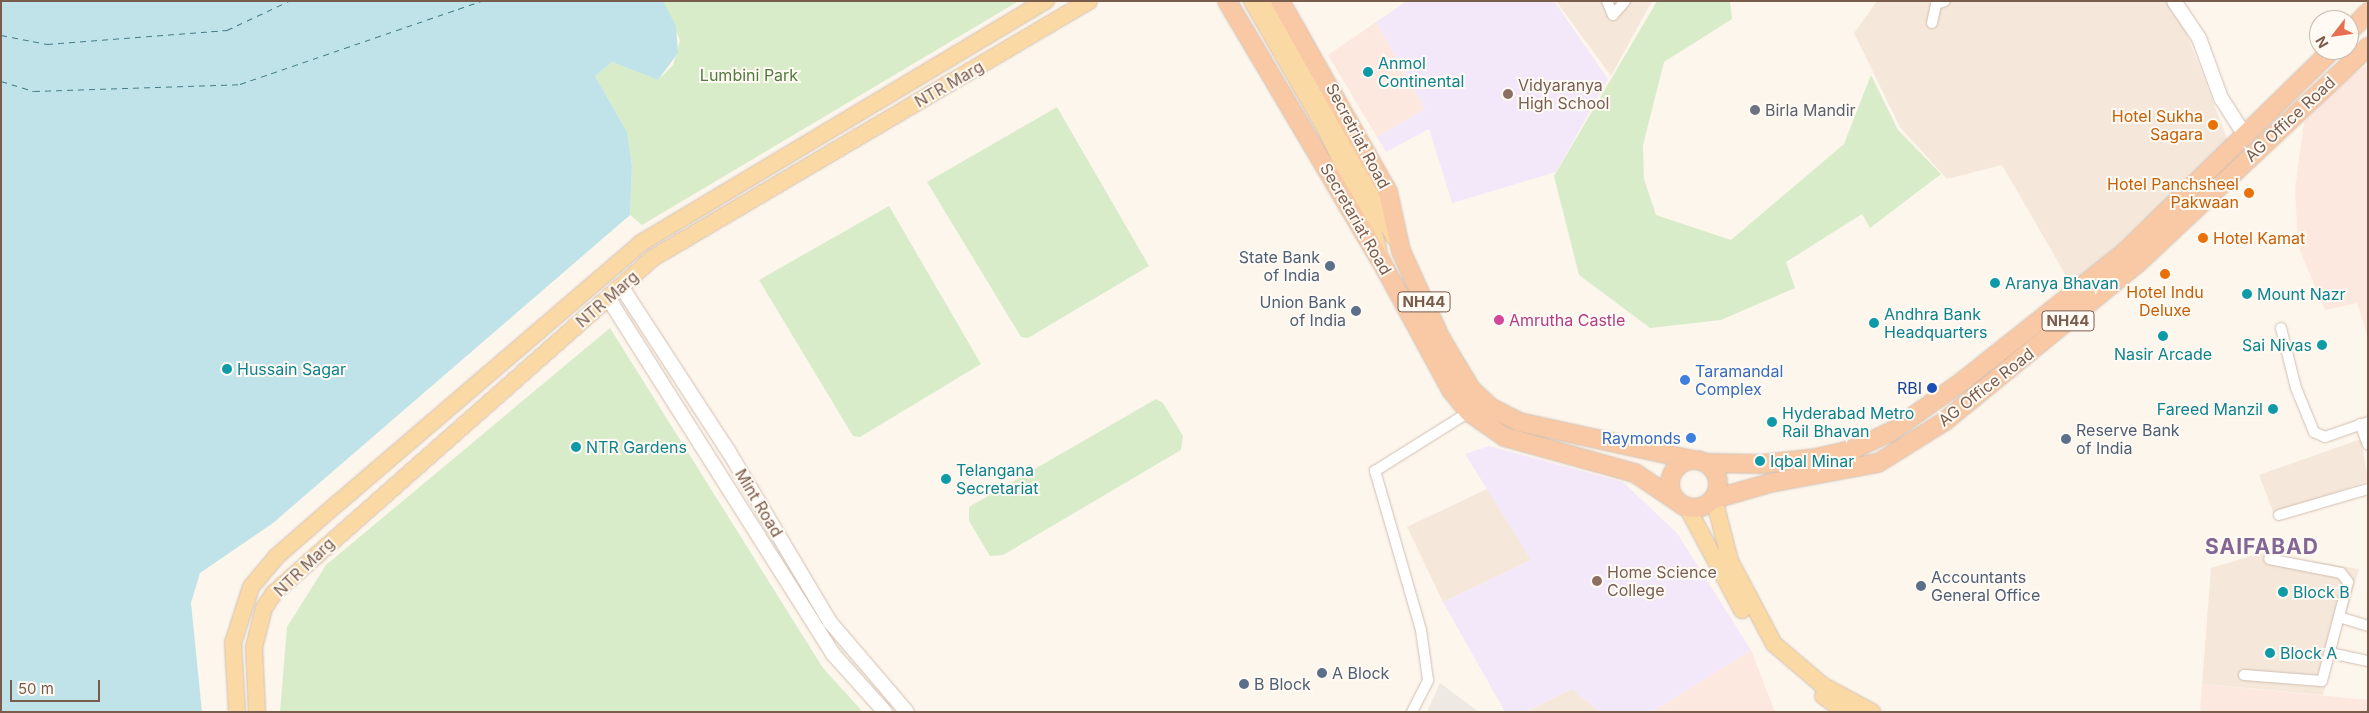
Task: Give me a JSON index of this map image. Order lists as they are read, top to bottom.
{
  "streets": {
    "highway": [
      "AG Office Road",
      "Secretriat Road",
      "Secretariat Road",
      "NH44"
    ],
    "main road": ["NTR Marg"],
    "street": ["Mint Road"]
  },
  "crossings": [
    ["NTR Marg", "Mint Road"],
    ["AG Office Road", "Secretriat Road"],
    ["AG Office Road", "NH44"],
    ["Secretriat Road", "NH44"],
    ["Secretariat Road", "NH44"]
  ],
  "districts": ["SAIFABAD"],
  "parks": ["Lumbini Park"],
  "places": [
    "Anmol Continental",
    "Vidyaranya High School",
    "Birla Mandir",
    "Hotel Sukha Sagara",
    "Hotel Panchsheel Pakwaan",
    "Hotel Kamat",
    "State Bank of India",
    "Hotel Indu Deluxe",
    "Aranya Bhavan",
    "Mount Nazr",
    "Union Bank of India",
    "Amrutha Castle",
    "Andhra Bank Headquarters",
    "Nasir Arcade",
    "Sai Nivas",
    "Hussain Sagar",
    "Taramandal Complex",
    "RBI",
    "Fareed Manzil",
    "Hyderabad Metro Rail Bhavan",
    "Raymonds",
    "Reserve Bank of India",
    "NTR Gardens",
    "Iqbal Minar",
    "Telangana Secretariat",
    "Home Science College",
    "Accountants General Office",
    "Block B",
    "Block A",
    "A Block",
    "B Block"
  ],
  "scale_bar": "50 m",
  "north": "bottom left"
}
